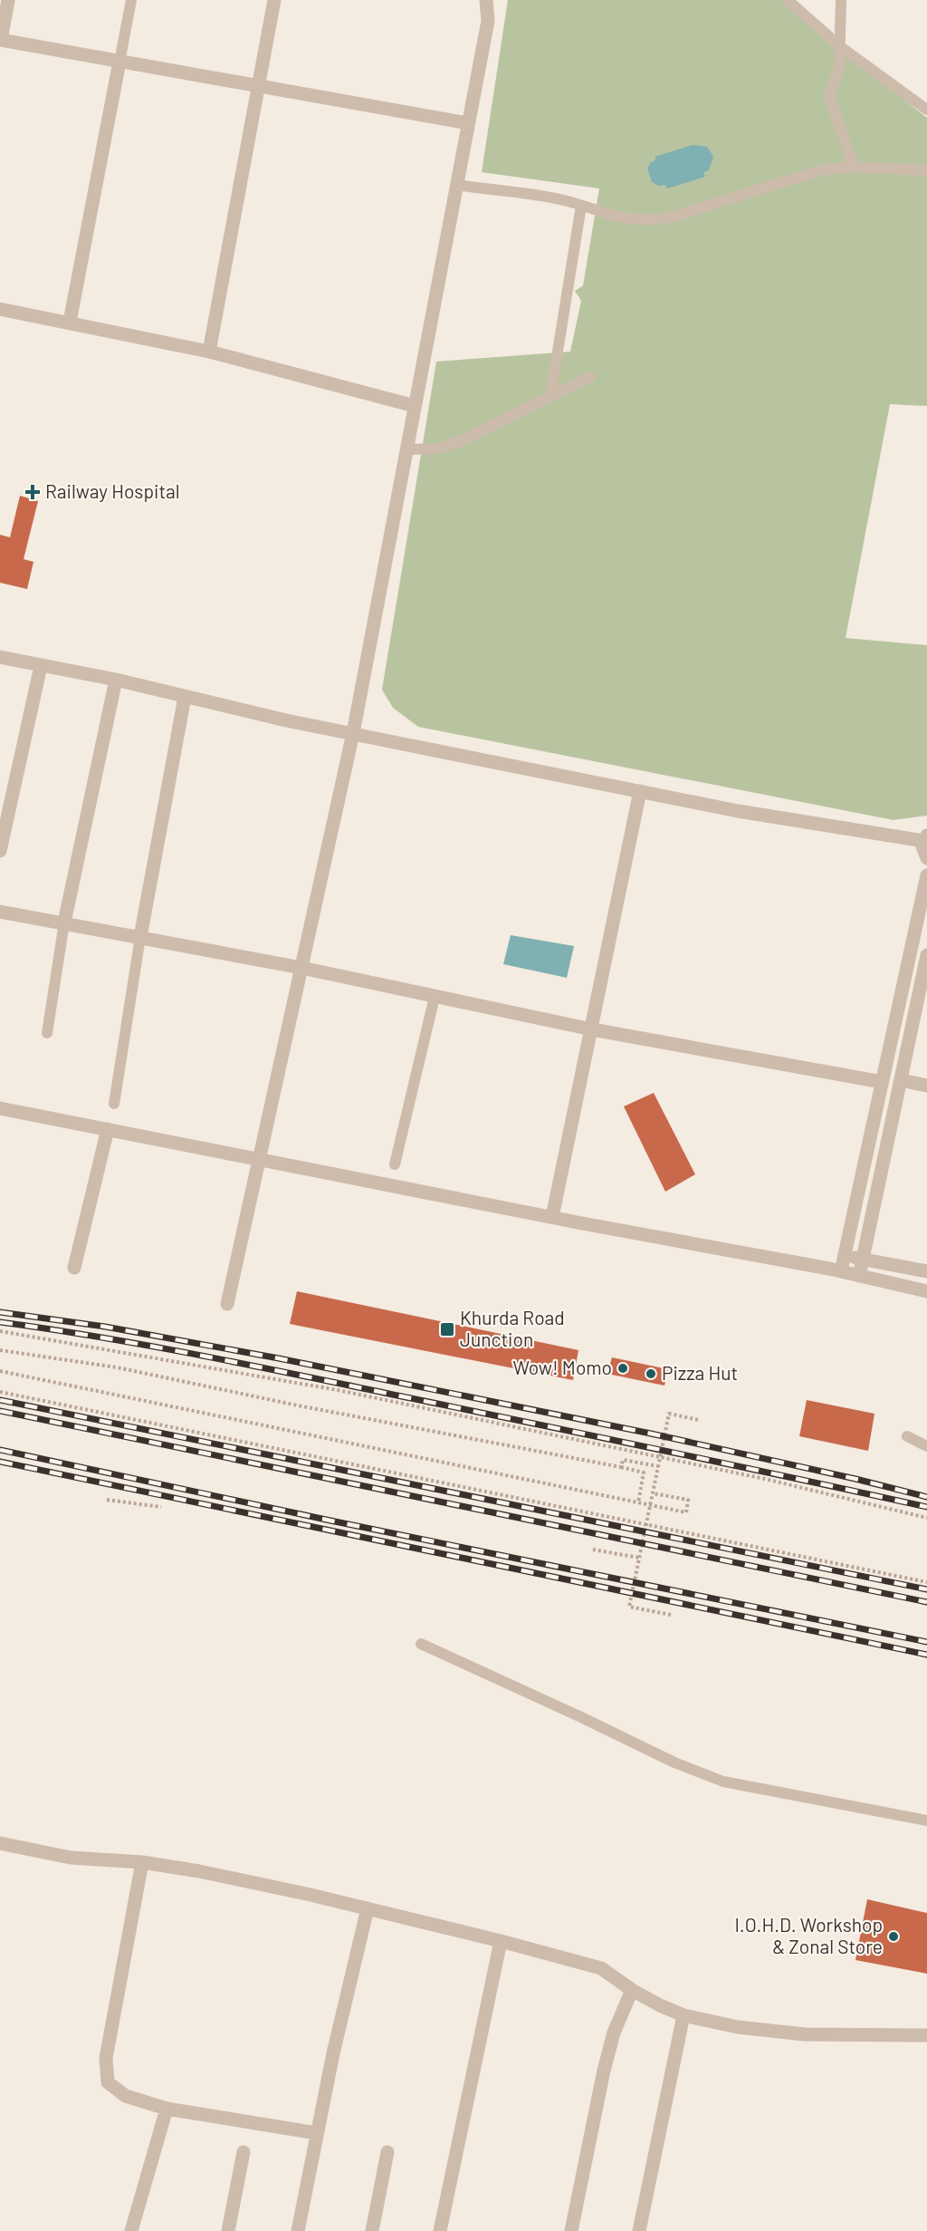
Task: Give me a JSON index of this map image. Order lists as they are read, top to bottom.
{
  "places": {
    "health": ["Railway Hospital"],
    "transit": ["Khurda Road Junction"],
    "other": ["Wow! Momo", "Pizza Hut", "I.O.H.D. Workshop & Zonal Store"]
  }
}
